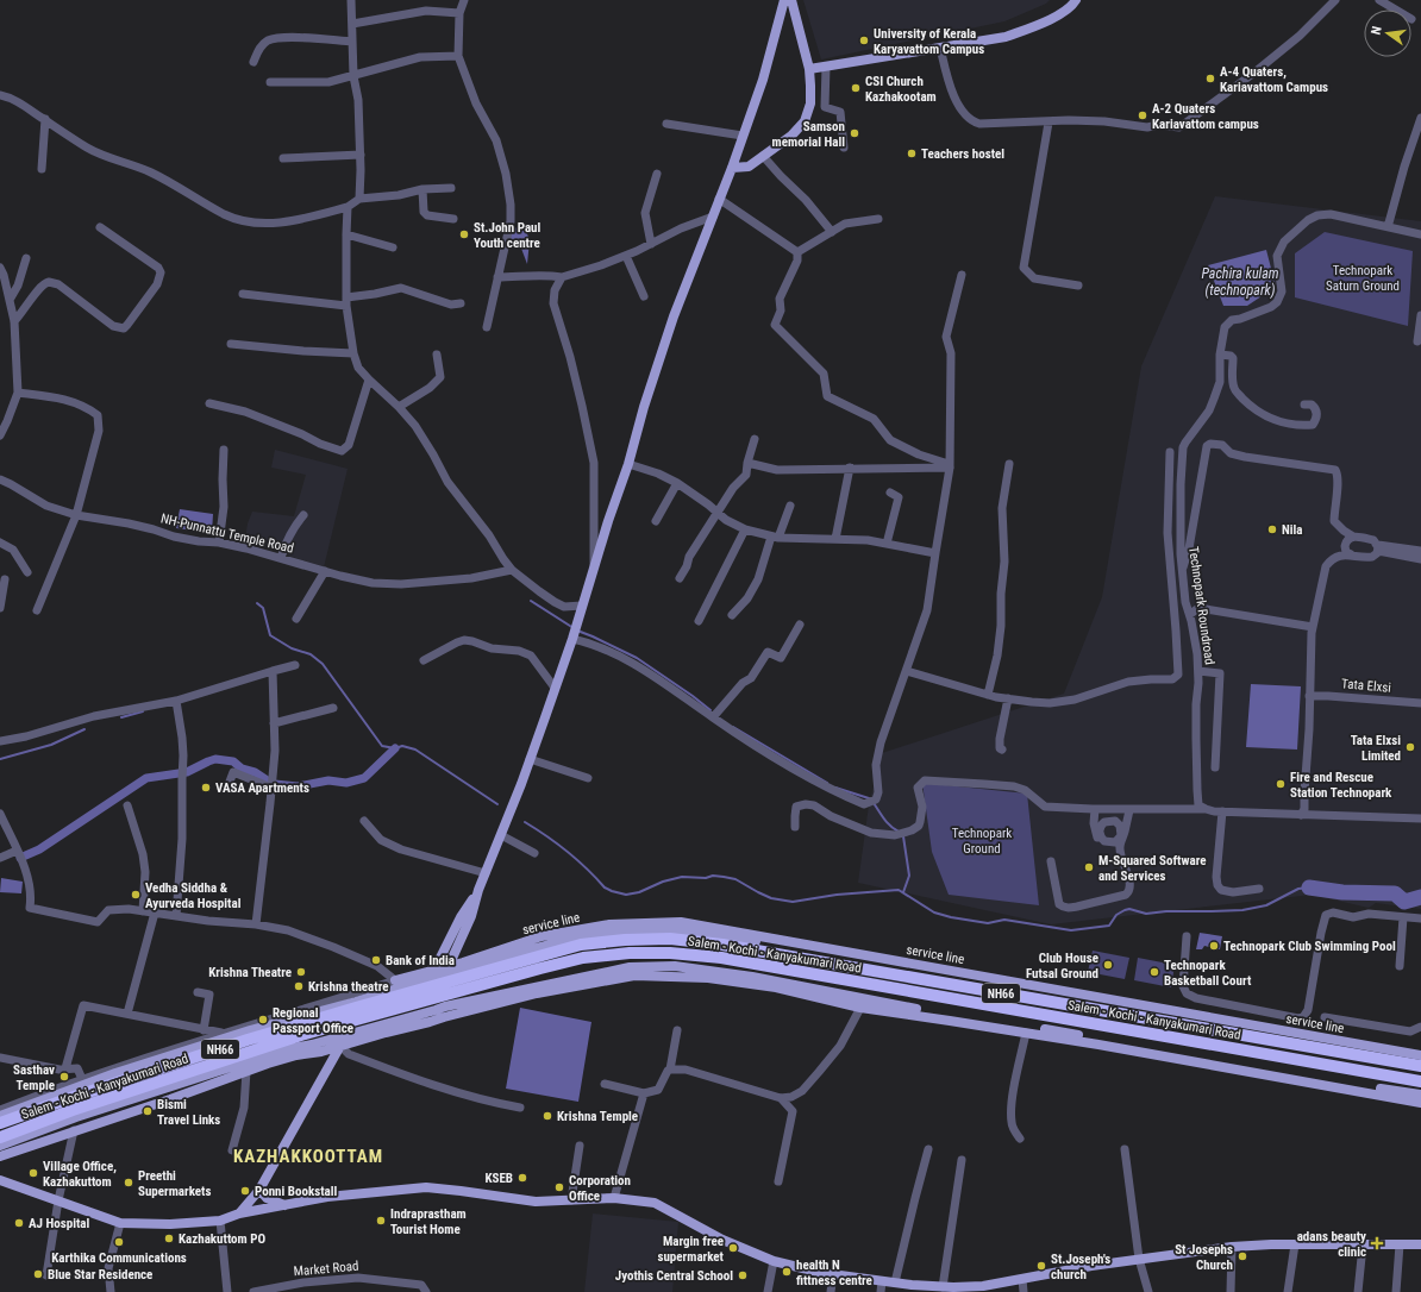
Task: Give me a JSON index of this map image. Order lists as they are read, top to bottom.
{
  "streets": {
    "highway": ["Salem - Kochi - Kanyakumari Road", "NH66"],
    "main road": ["service line"],
    "street": [
      "NH-Punnattu Temple Road",
      "Technopark Roundroad",
      "Tata Elxsi",
      "Market Road"
    ]
  },
  "districts": ["KAZHAKKOOTTAM"],
  "water": ["Pachira kulam (technopark)"],
  "parks": ["Technopark Saturn Ground", "Technopark Ground"],
  "places": {
    "other": [
      "University of Kerala Karyavattom Campus",
      "A-4 Quaters, Kariavattom Campus",
      "CSI Church Kazhakootam",
      "A-2 Quaters Kariavattom campus",
      "Samson memorial Hall",
      "Teachers hostel",
      "St.John Paul Youth centre",
      "Nila",
      "Tata Elxsi Limited",
      "Fire and Rescue Station Technopark",
      "VASA Apartments",
      "M-Squared Software and Services",
      "Vedha Siddha & Ayurveda Hospital",
      "Technopark Club Swimming Pool",
      "Bank of India",
      "Club House Futsal Ground",
      "Krishna Theatre",
      "Technopark Basketball Court",
      "Krishna theatre",
      "Regional Passport Office",
      "Sasthav Temple",
      "Bismi Travel Links",
      "Krishna Temple",
      "Village Office, Kazhakuttom",
      "KSEB",
      "Preethi Supermarkets",
      "Corporation Office",
      "Ponni Bookstall",
      "Indraprastham Tourist Home",
      "AJ Hospital",
      "Kazhakuttom PO",
      "Karthika Communications",
      "Margin free supermarket",
      "St Josephs Church",
      "St.Joseph's church",
      "health N fittness centre",
      "Blue Star Residence",
      "Jyothis Central School"
    ],
    "health": ["adans beauty clinic"]
  },
  "north": "left"
}
